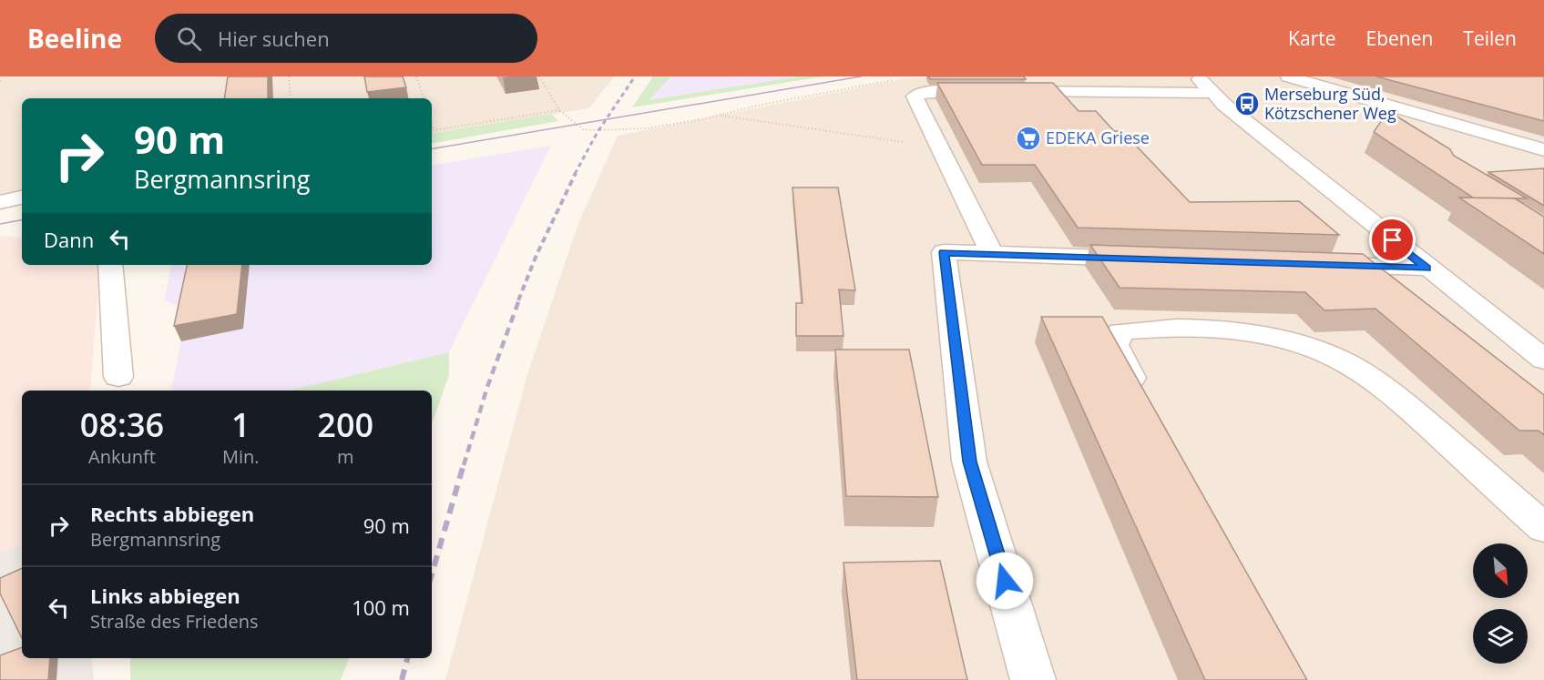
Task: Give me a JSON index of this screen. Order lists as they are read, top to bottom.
{
  "places": {
    "bus stop": ["Merseburg Süd, Kötzschener Weg"],
    "supermarket": ["EDEKA Griese"]
  },
  "north": "bottom right",
  "page": {
    "header": "Beeline",
    "search": "Hier suchen",
    "nav": ["Karte", "Ebenen", "Teilen"],
    "turn": ["90 m", "Bergmannsring"],
    "then": "Dann",
    "eta": [
      "08:36",
      "Ankunft",
      "1",
      "Min.",
      "200",
      "m"
    ],
    "list": [
      {
        "name": "Rechts abbiegen",
        "note": "Bergmannsring",
        "value": "90 m"
      },
      {
        "name": "Links abbiegen",
        "note": "Straße des Friedens",
        "value": "100 m"
      }
    ]
  }
}
